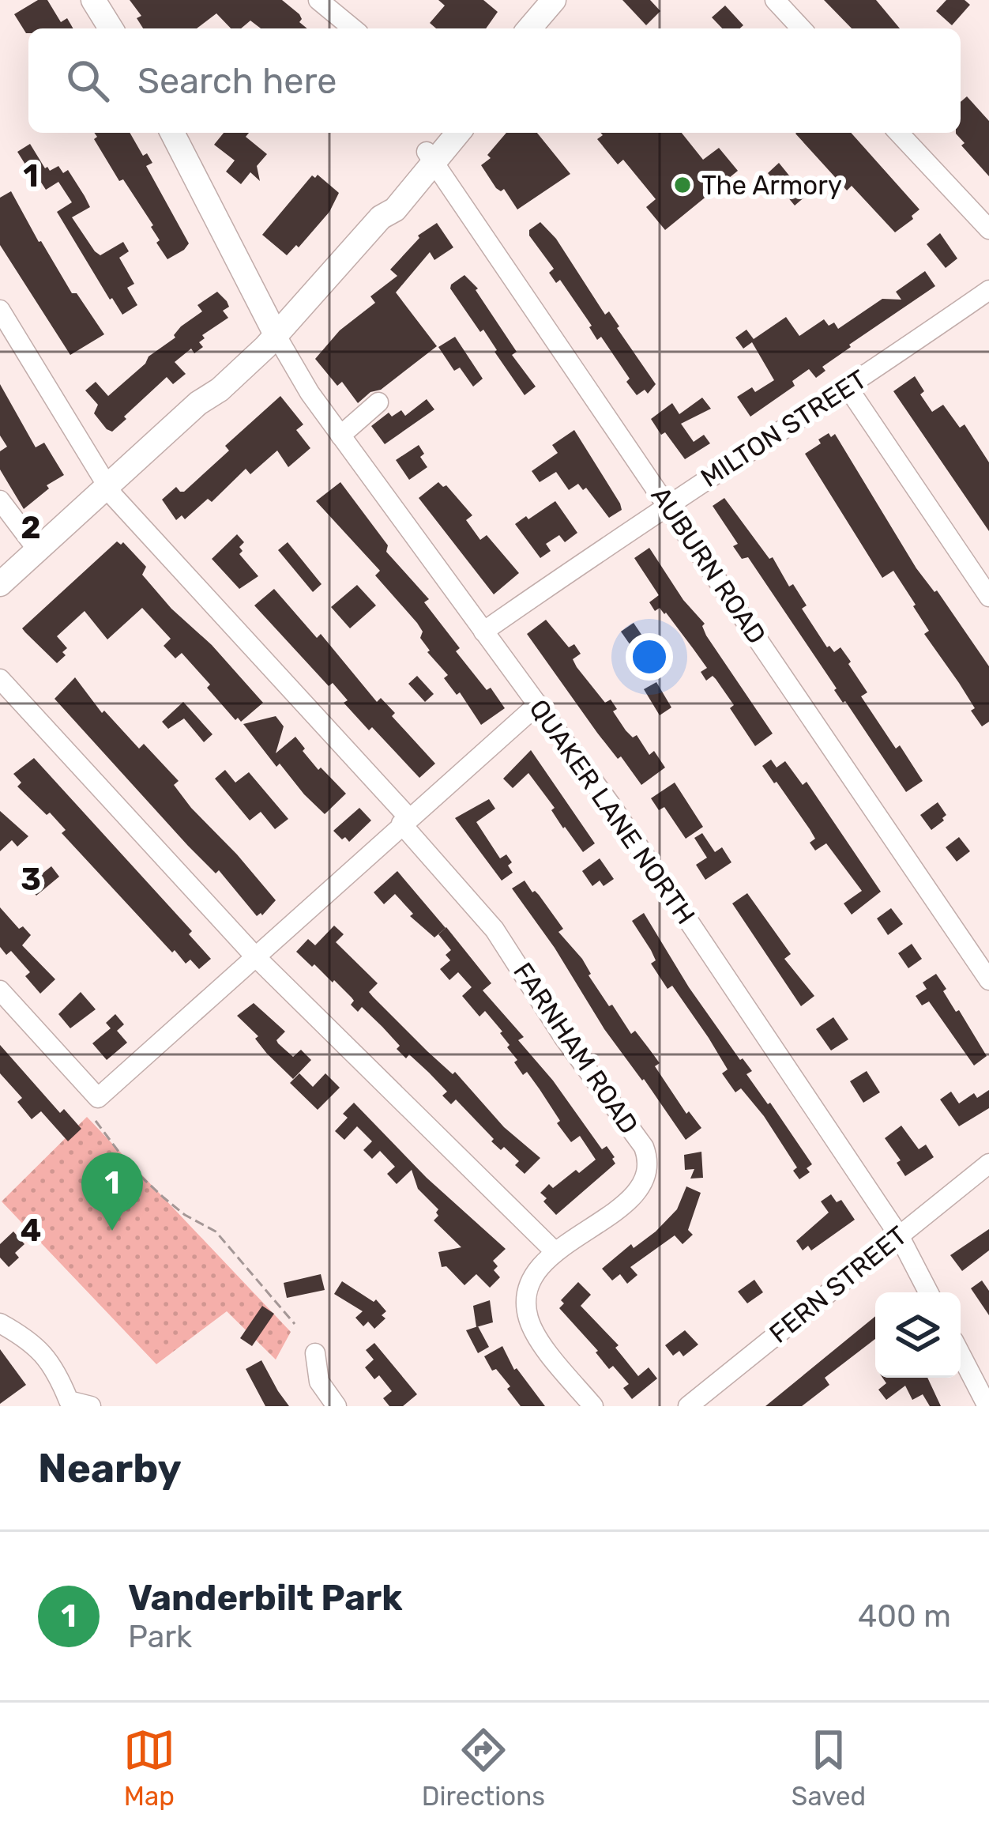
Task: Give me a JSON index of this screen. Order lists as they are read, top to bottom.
{
  "streets": {
    "street": [
      "MILTON STREET",
      "AUBURN ROAD",
      "QUAKER LANE NORTH",
      "FARNHAM ROAD",
      "FERN STREET"
    ]
  },
  "crossings": [
    ["MILTON STREET", "AUBURN ROAD"],
    ["MILTON STREET", "QUAKER LANE NORTH"],
    ["QUAKER LANE NORTH", "FERN STREET"]
  ],
  "places": ["The Armory"],
  "page": {
    "search": "Search here",
    "pins": "1",
    "heading": "Nearby",
    "list": [
      {
        "mark": "1",
        "name": "Vanderbilt Park",
        "note": "Park",
        "value": "400 m"
      }
    ],
    "nav": ["Map", "Directions", "Saved"]
  },
  "grid": {
    "rows": [
      "1",
      "2",
      "3",
      "4"
    ]
  }
}
